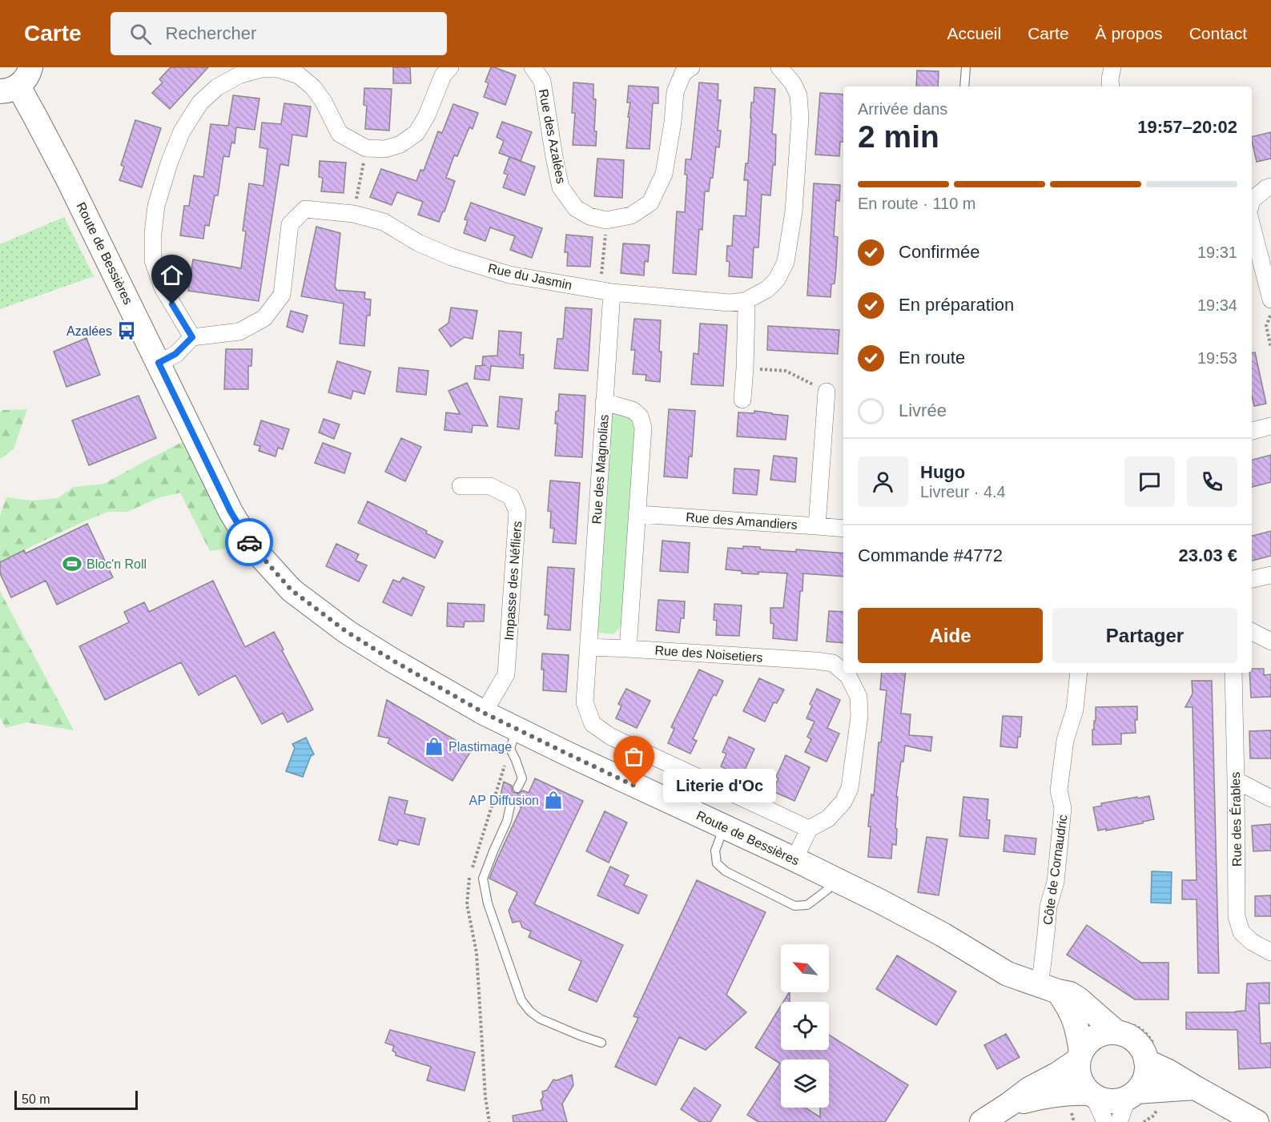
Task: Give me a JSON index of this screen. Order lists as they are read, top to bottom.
{
  "streets": {
    "main road": ["Route de Bessières"],
    "street": [
      "Rue des Azalées",
      "Rue du Jasmin",
      "Rue des Magnolias",
      "Rue des Amandiers",
      "Impasse des Néfliers",
      "Rue des Noisetiers",
      "Rue des Érables",
      "Côte de Cornaudric"
    ]
  },
  "crossings": [
    ["Route de Bessières", "Impasse des Néfliers"],
    ["Route de Bessières", "Côte de Cornaudric"],
    ["Rue du Jasmin", "Rue des Magnolias"],
    ["Rue des Magnolias", "Rue des Noisetiers"]
  ],
  "places": {
    "bus stop": ["Azalées"],
    "sports": ["Bloc'n Roll"],
    "shop": ["Plastimage", "AP Diffusion"],
    "other": ["Literie d'Oc"]
  },
  "scale_bar": "50 m",
  "north": "top left",
  "page": {
    "header": "Carte",
    "search": "Rechercher",
    "nav": [
      "Accueil",
      "Carte",
      "À propos",
      "Contact"
    ],
    "heading": ["2 min", "Arrivée dans", "19:57–20:02"],
    "panel": [
      "Hugo",
      "Livreur · 4.4",
      "Commande #4772",
      "23.03 €"
    ],
    "bar": "En route · 110 m",
    "list": [
      ["Confirmée", "19:31"],
      ["En préparation", "19:34"],
      ["En route", "19:53"],
      "Livrée"
    ],
    "buttons": ["Aide", "Partager"],
    "bubble": "Literie d'Oc",
    "scale": "50 m"
  }
}
